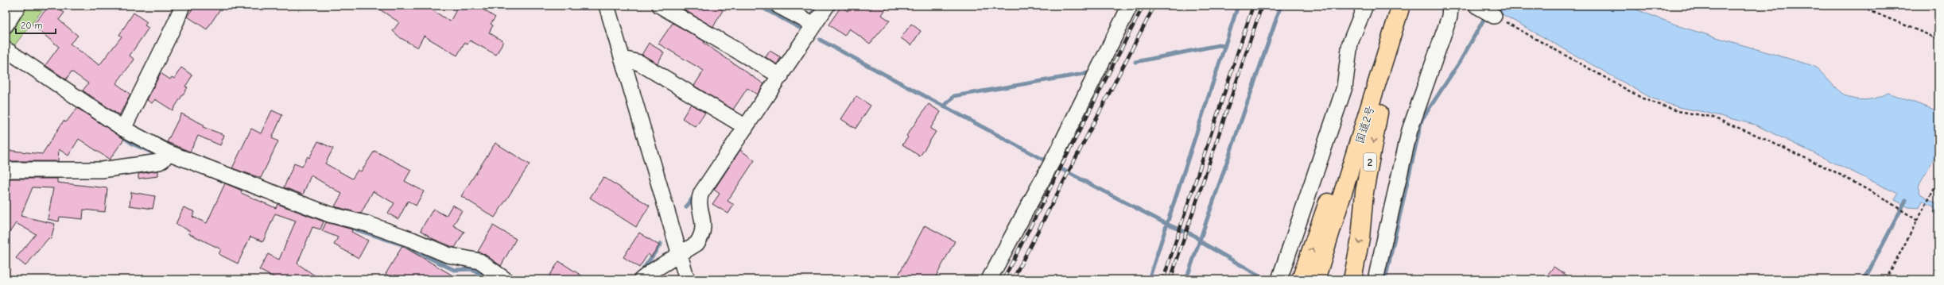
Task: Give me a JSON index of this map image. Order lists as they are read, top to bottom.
{
  "streets": {
    "highway": ["国道2号", "2"]
  },
  "crossings": [
    ["国道2号", "2"]
  ],
  "scale_bar": "20 m"
}
